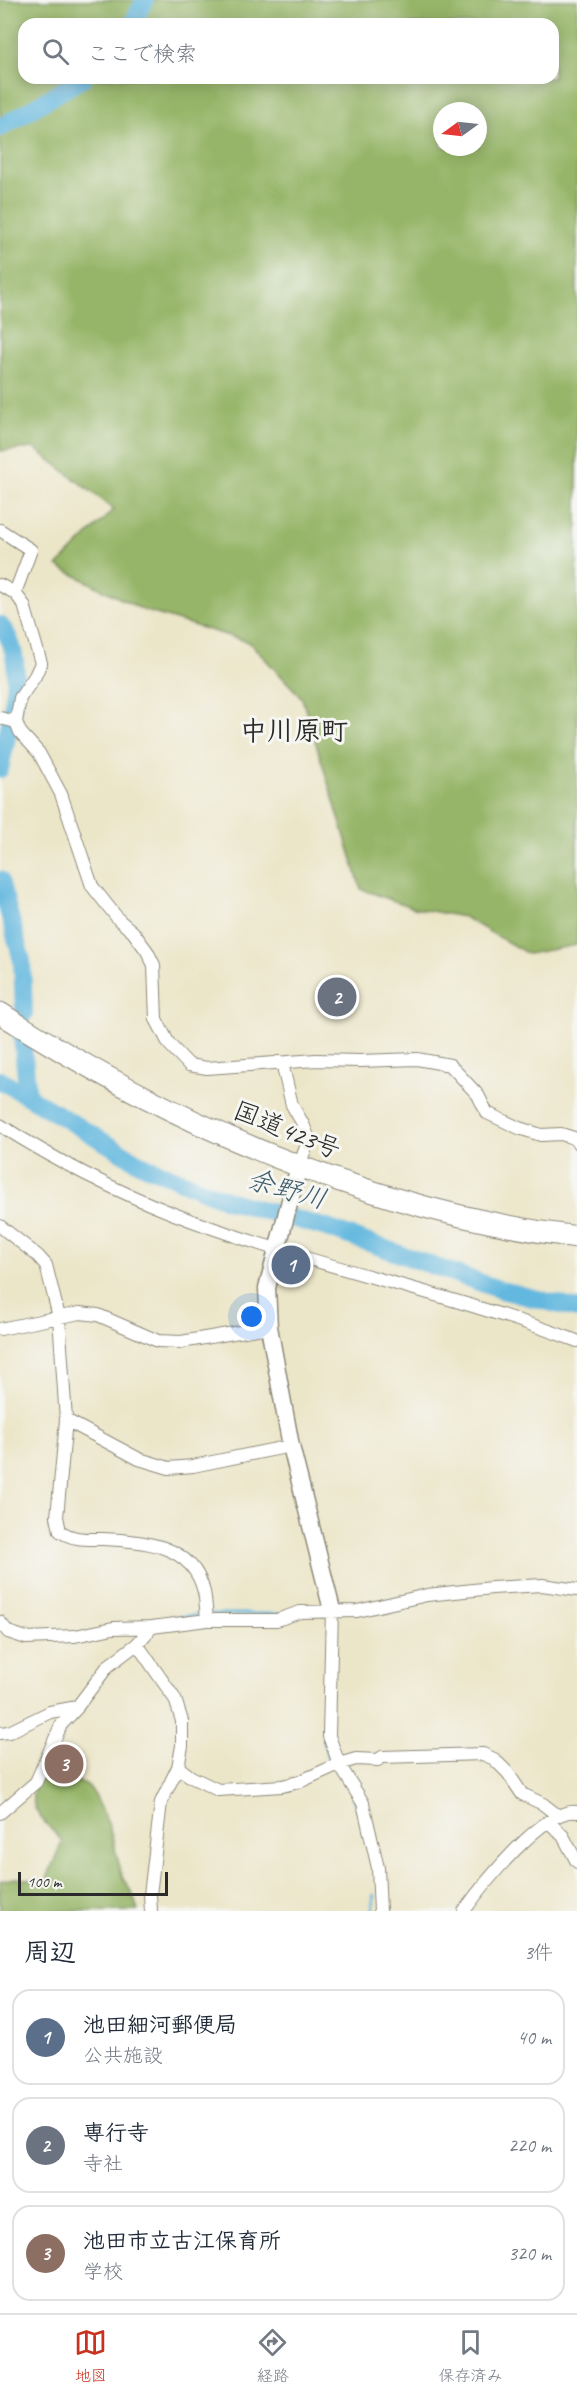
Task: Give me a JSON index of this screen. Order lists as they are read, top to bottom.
{
  "streets": {
    "highway": ["国道423号"]
  },
  "districts": ["中川原町"],
  "water": ["余野川"],
  "scale_bar": "100 m",
  "north": "left",
  "page": {
    "search": "ここで検索",
    "pins": ["2", "1", "3"],
    "scale": "100 m",
    "heading": ["周辺", "3件"],
    "list": [
      {
        "mark": "1",
        "name": "池田細河郵便局",
        "note": "公共施設",
        "value": "40 m"
      },
      {
        "mark": "2",
        "name": "専行寺",
        "note": "寺社",
        "value": "220 m"
      },
      {
        "mark": "3",
        "name": "池田市立古江保育所",
        "note": "学校",
        "value": "320 m"
      }
    ],
    "nav": ["地図", "経路", "保存済み"]
  }
}
